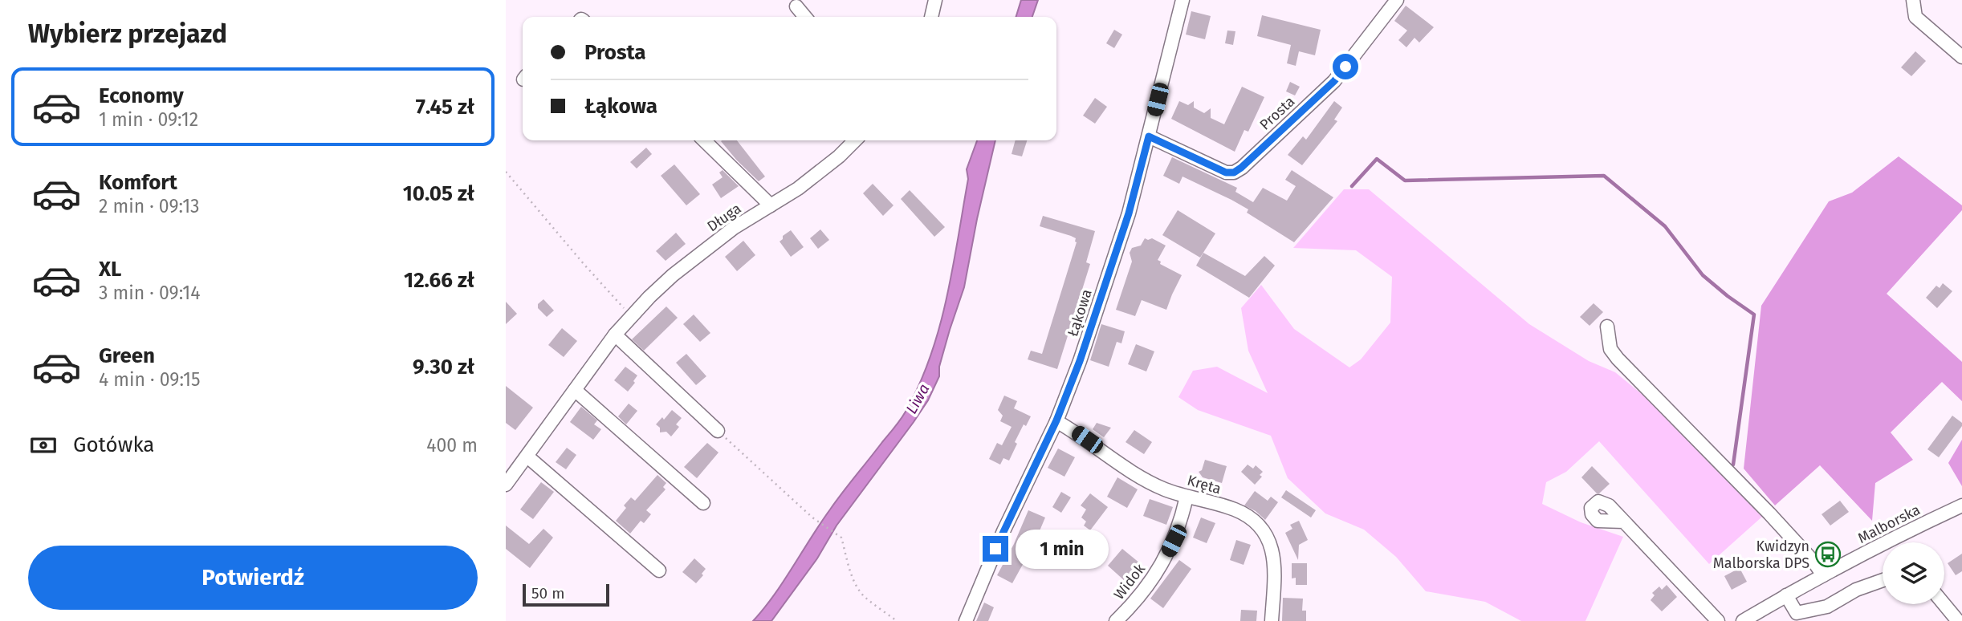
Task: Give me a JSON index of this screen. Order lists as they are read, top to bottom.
{
  "streets": {
    "street": [
      "Prosta",
      "Długa",
      "Łąkowa",
      "Kręta",
      "Malborska",
      "Widok"
    ]
  },
  "crossings": [
    ["Prosta", "Łąkowa"],
    ["Łąkowa", "Kręta"],
    ["Kręta", "Widok"]
  ],
  "water": ["Liwa"],
  "places": {
    "bus stop": ["Kwidzyn Malborska DPS"]
  },
  "scale_bar": "50 m",
  "page": {
    "heading": "Wybierz przejazd",
    "banner": ["Prosta", "Łąkowa"],
    "list": [
      {
        "name": "Economy",
        "note": "1 min · 09:12",
        "value": "7.45 zł"
      },
      {
        "name": "Komfort",
        "note": "2 min · 09:13",
        "value": "10.05 zł"
      },
      {
        "name": "XL",
        "note": "3 min · 09:14",
        "value": "12.66 zł"
      },
      {
        "name": "Green",
        "note": "4 min · 09:15",
        "value": "9.30 zł"
      }
    ],
    "pay": ["Gotówka", "400 m"],
    "bubble": "1 min",
    "buttons": "Potwierdź",
    "scale": "50 m"
  }
}
